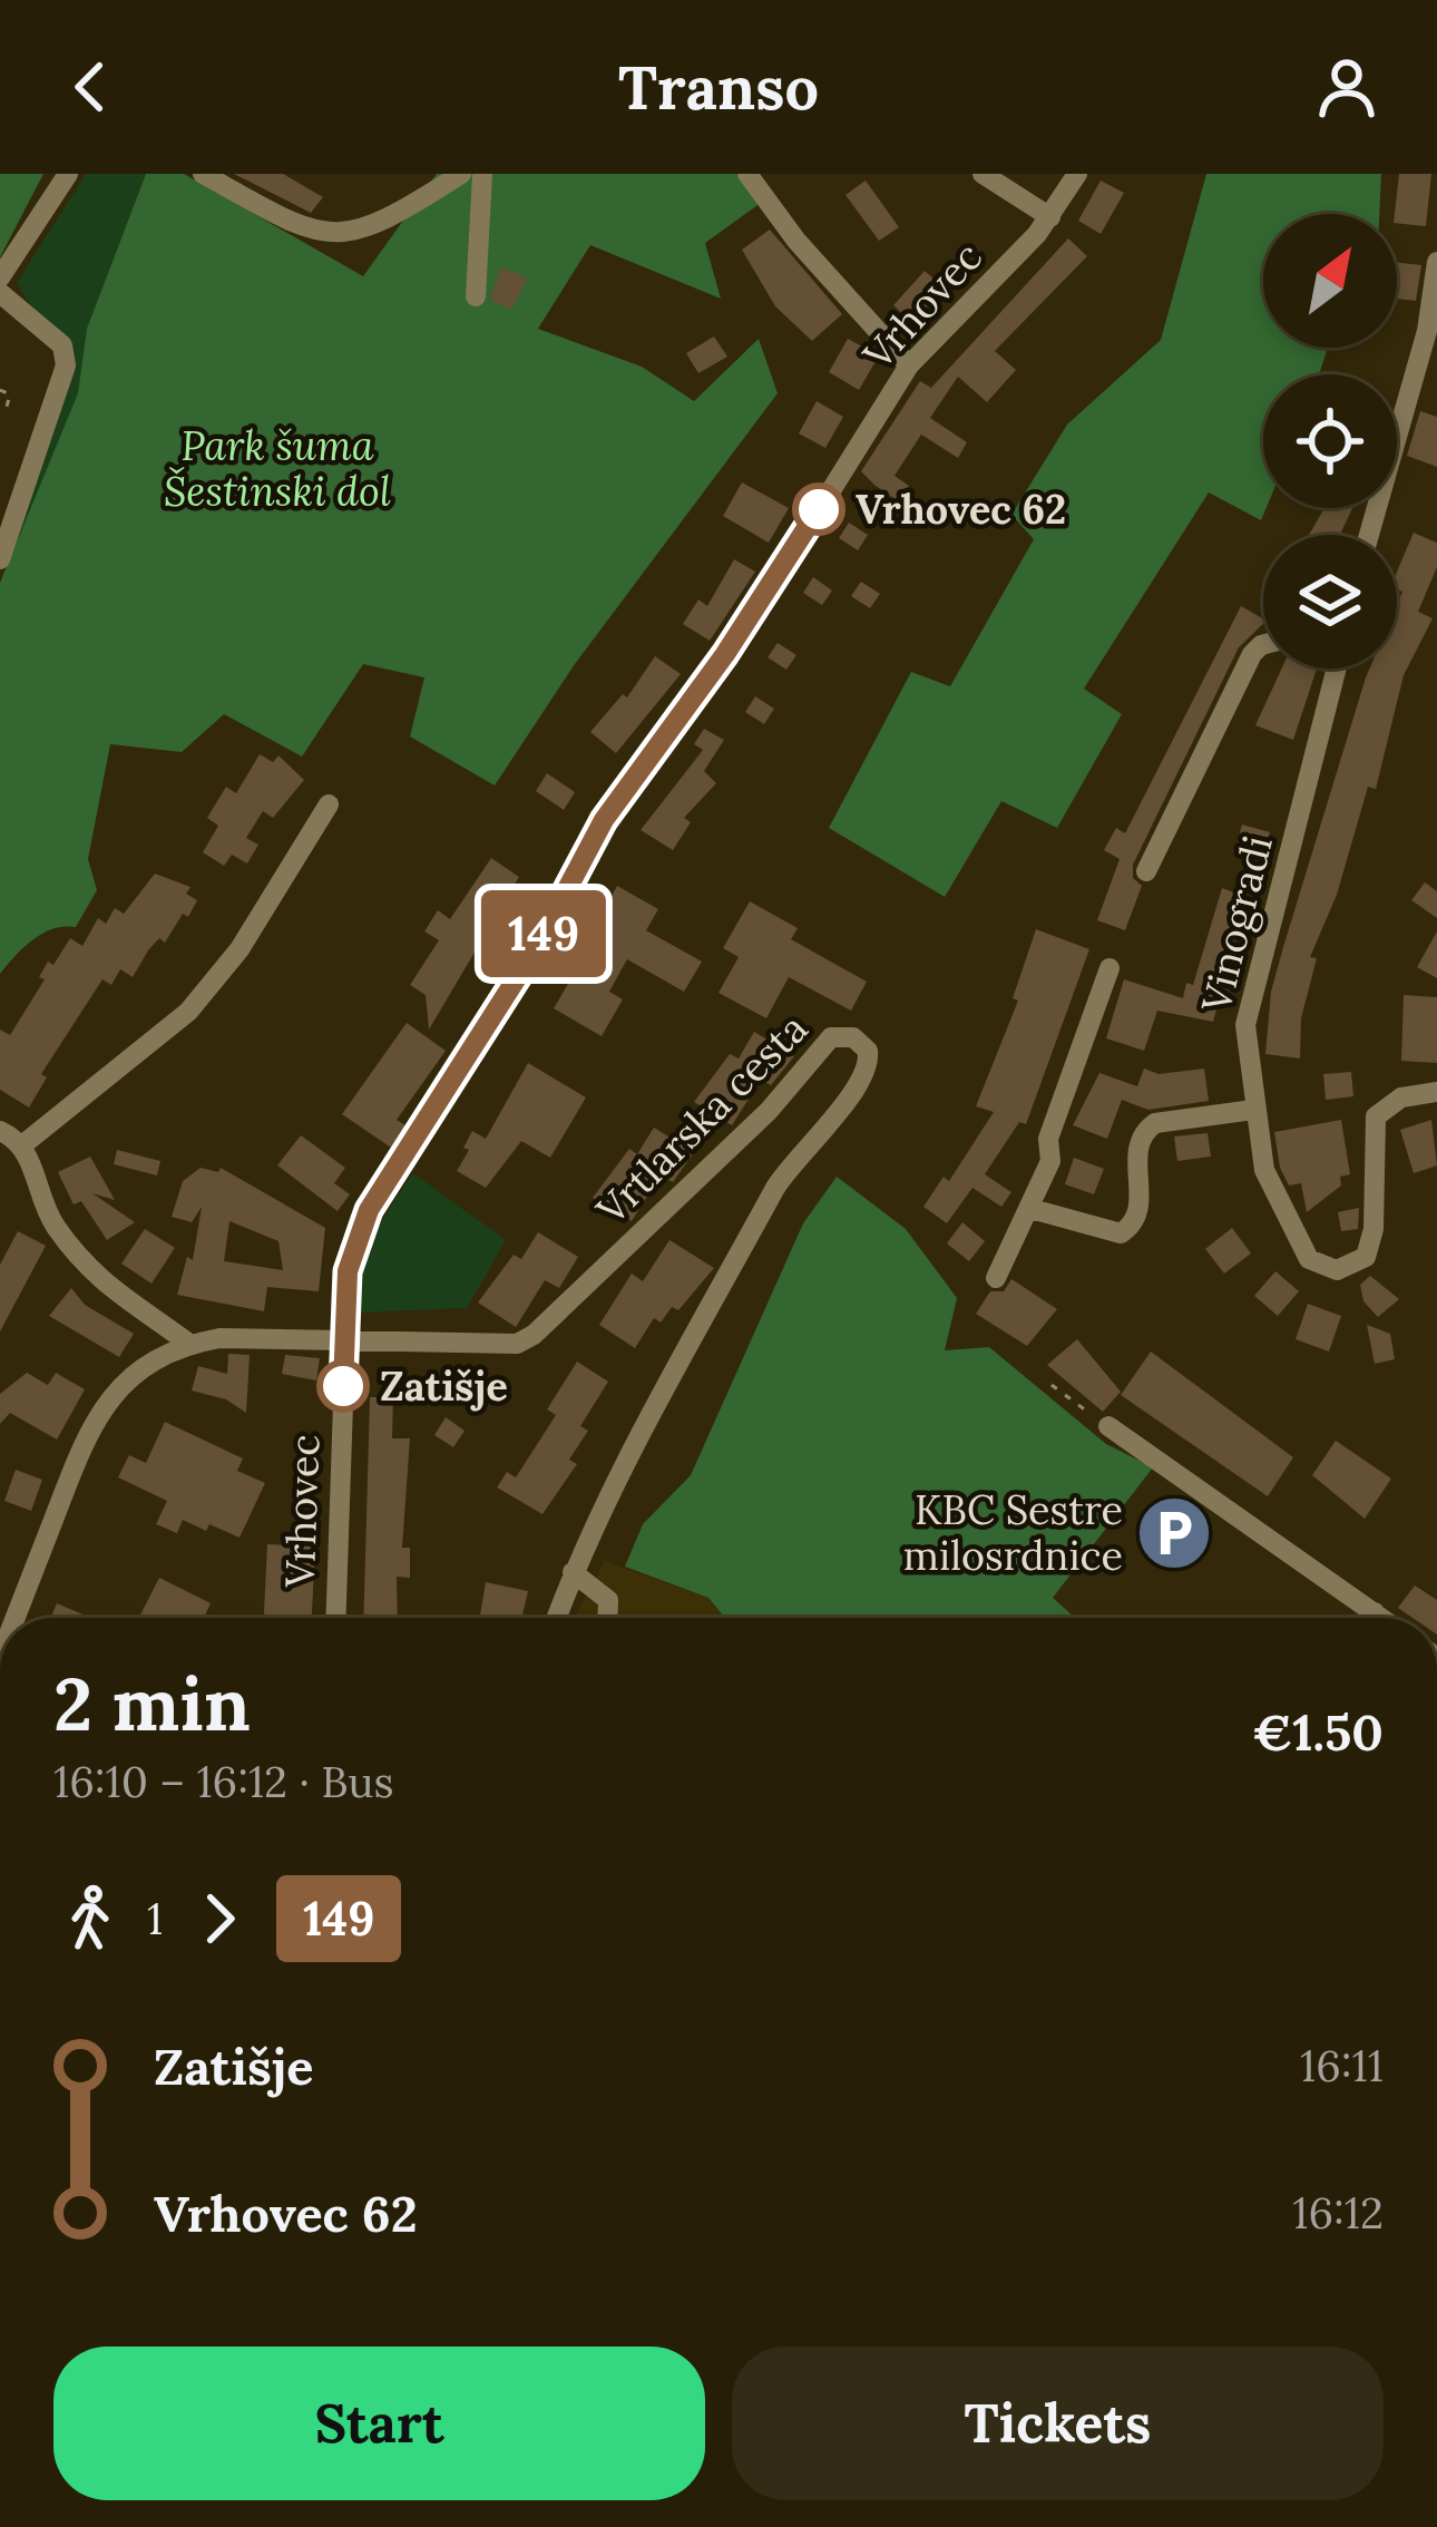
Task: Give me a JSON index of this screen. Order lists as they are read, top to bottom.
{
  "streets": {
    "street": ["Vrhovec", "Vinogradi", "Vrtlarska cesta"]
  },
  "crossings": [
    ["Vrhovec", "Vrtlarska cesta"]
  ],
  "parks": ["Park šuma Šestinski dol"],
  "places": {
    "other": ["Vrhovec 62", "Zatišje"],
    "parking": ["KBC Sestre milosrdnice"]
  },
  "lines": ["bus line 149"],
  "north": "top right",
  "page": {
    "header": "Transo",
    "on_map": "149",
    "heading": ["2 min", "16:10 – 16:12 · Bus", "€1.50"],
    "legs": ["1", "149"],
    "list": [
      {
        "name": "Zatišje",
        "value": "16:11"
      },
      {
        "name": "Vrhovec 62",
        "value": "16:12"
      }
    ],
    "buttons": ["Start", "Tickets"]
  }
}
